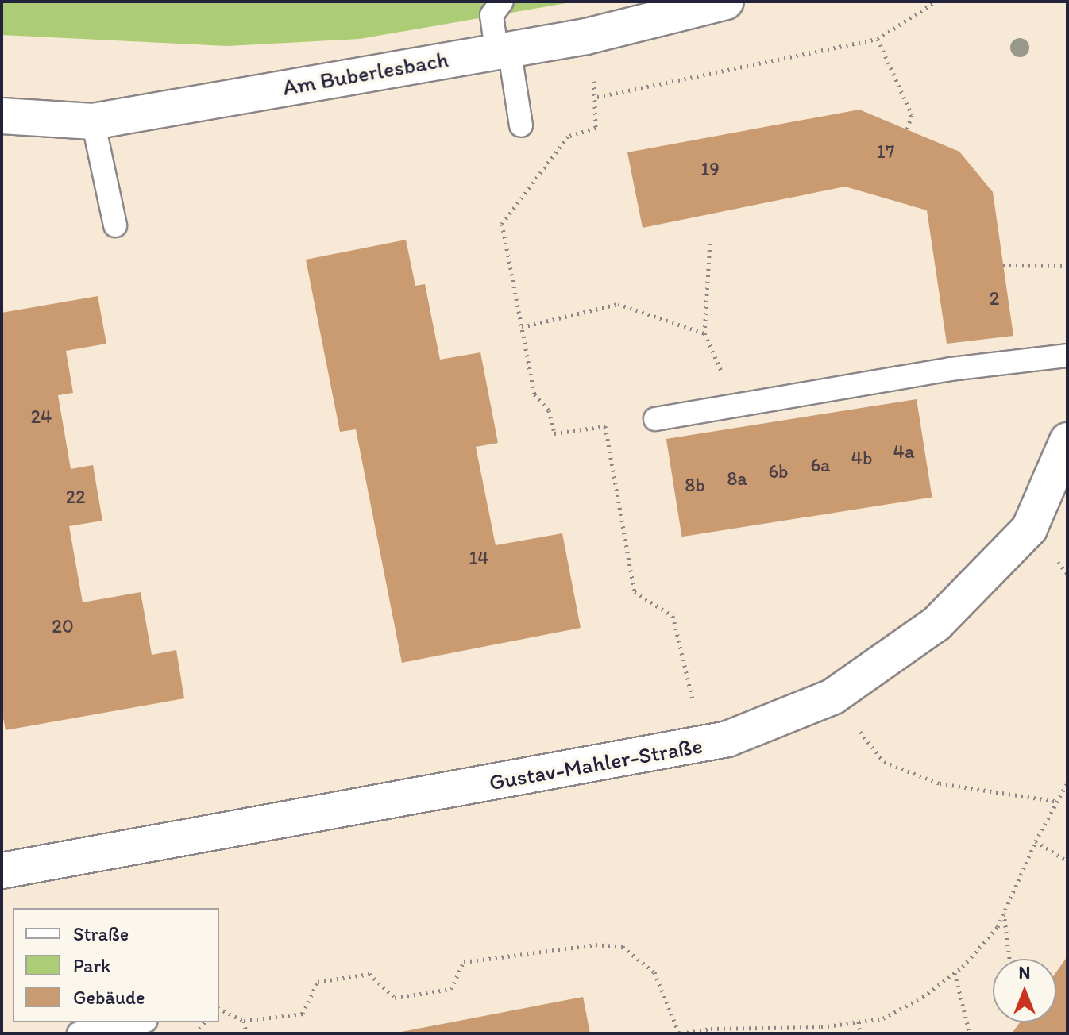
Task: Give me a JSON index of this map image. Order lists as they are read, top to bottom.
{
  "streets": {
    "street": ["Am Buberlesbach", "Gustav-Mahler-Straße"]
  },
  "house_numbers": [
    "17",
    "19",
    "2",
    "24",
    "4a",
    "4b",
    "6a",
    "6b",
    "8a",
    "8b",
    "22",
    "14",
    "20"
  ],
  "legend": ["Straße", "Park", "Gebäude"],
  "north": "top"
}
